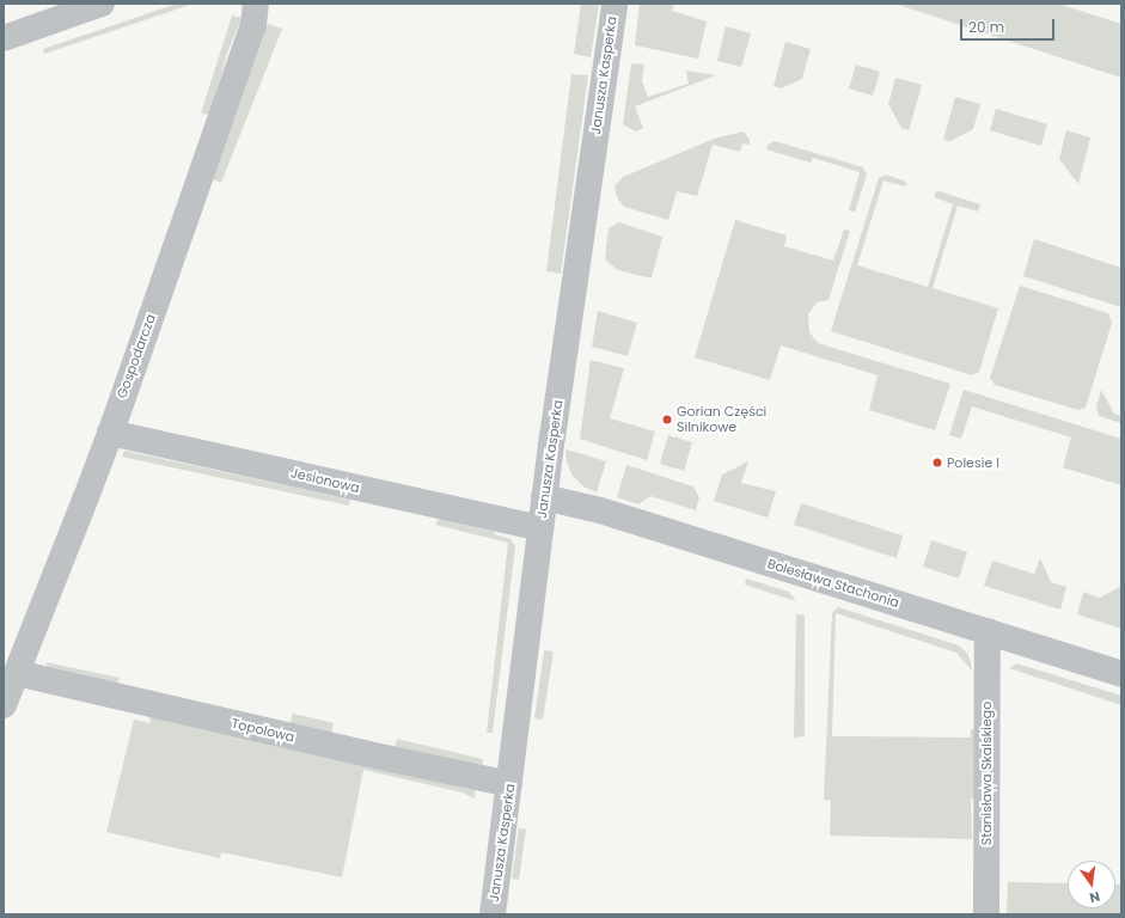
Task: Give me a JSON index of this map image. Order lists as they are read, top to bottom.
{
  "streets": {
    "street": [
      "Janusza Kasperka",
      "Gospodarcza",
      "Jesionowa",
      "Bolesława Stachonia",
      "Topolowa",
      "Stanisława Skalskiego"
    ]
  },
  "crossings": [
    ["Janusza Kasperka", "Jesionowa"],
    ["Janusza Kasperka", "Bolesława Stachonia"],
    ["Janusza Kasperka", "Topolowa"],
    ["Gospodarcza", "Jesionowa"],
    ["Gospodarcza", "Topolowa"],
    ["Bolesława Stachonia", "Stanisława Skalskiego"]
  ],
  "places": ["Gorian Części Silnikowe", "Polesie I"],
  "scale_bar": "20 m",
  "north": "bottom"
}
